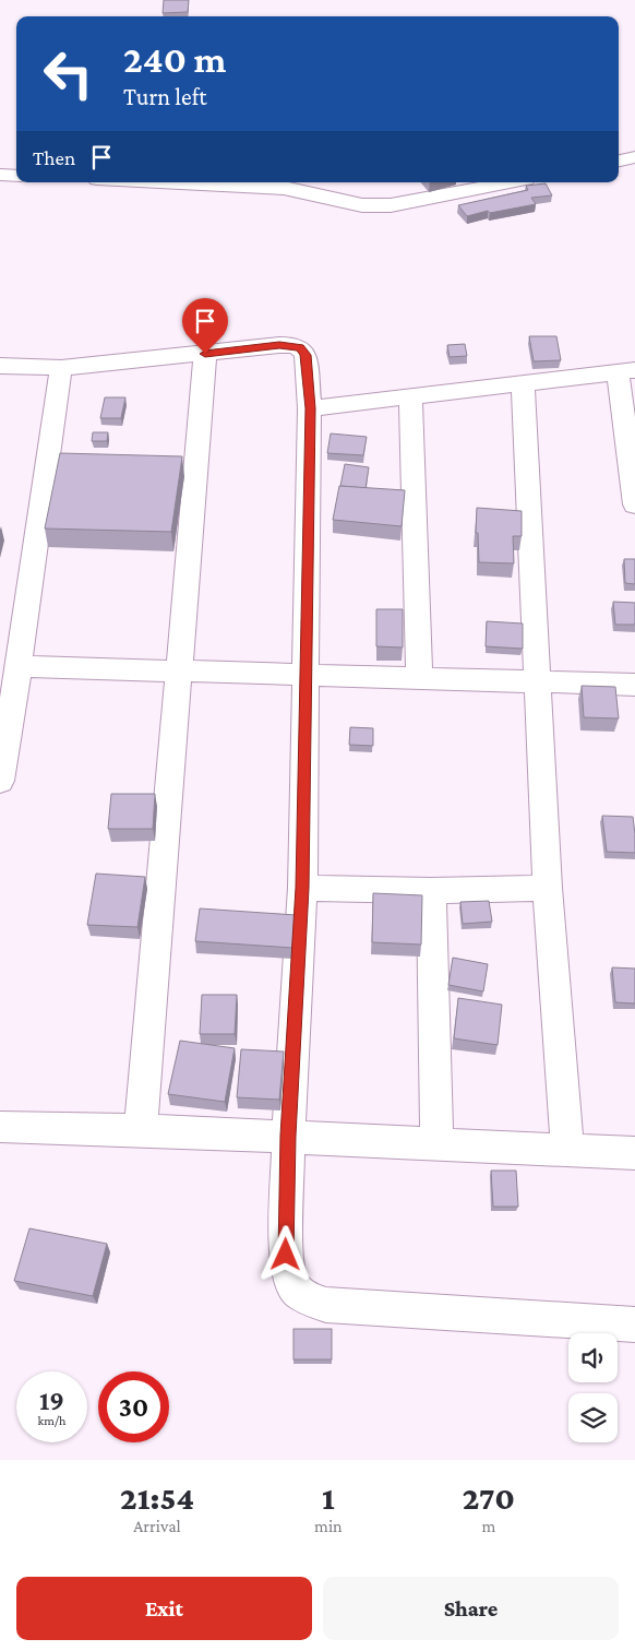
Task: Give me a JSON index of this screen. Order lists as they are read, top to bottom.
{
  "page": {
    "turn": ["240 m", "Turn left"],
    "then": "Then",
    "speed": "19 km/h",
    "limit": "30",
    "eta": [
      "21:54",
      "Arrival",
      "1",
      "min",
      "270",
      "m"
    ],
    "buttons": ["Exit", "Share"]
  }
}
